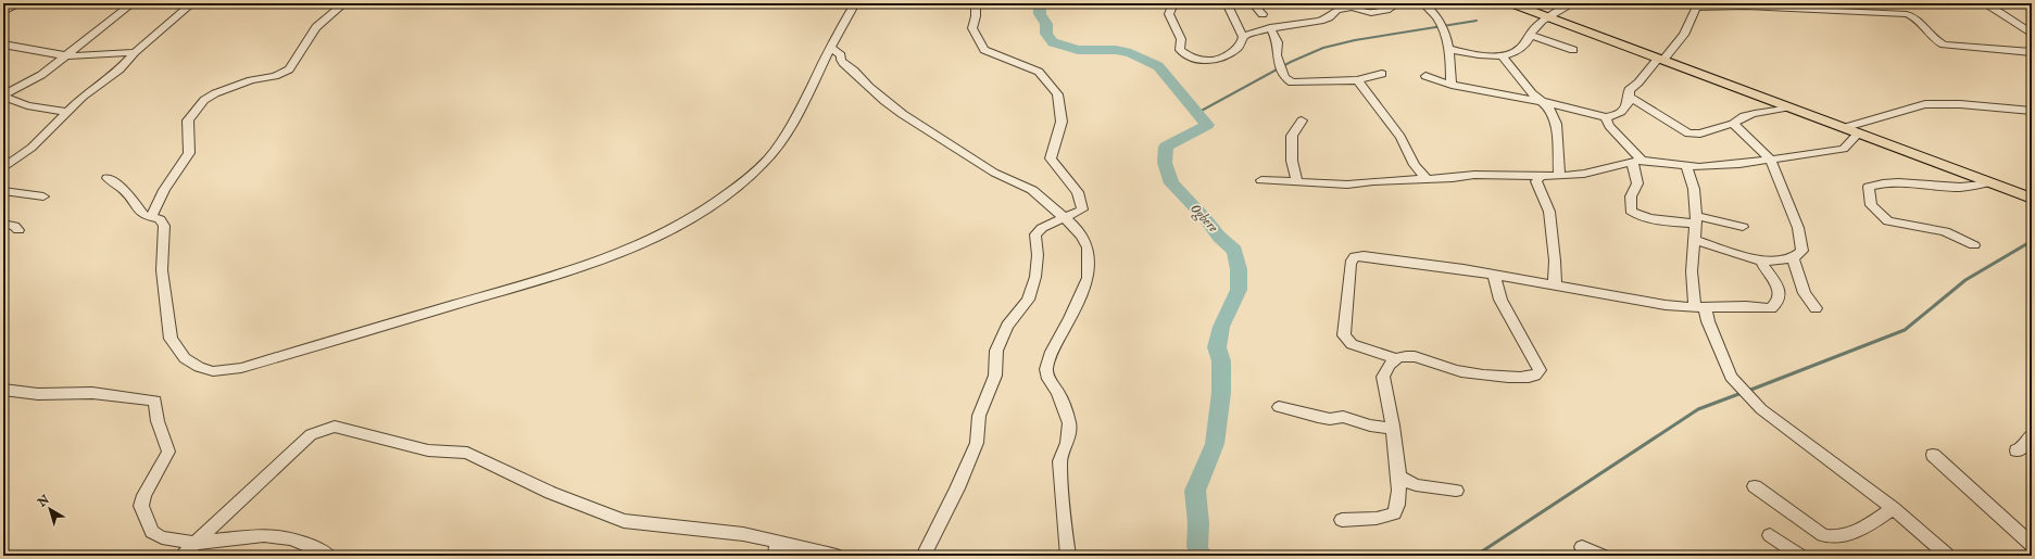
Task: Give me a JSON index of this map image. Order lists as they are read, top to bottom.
{
  "water": ["Ogbere"],
  "north": "top left"
}
